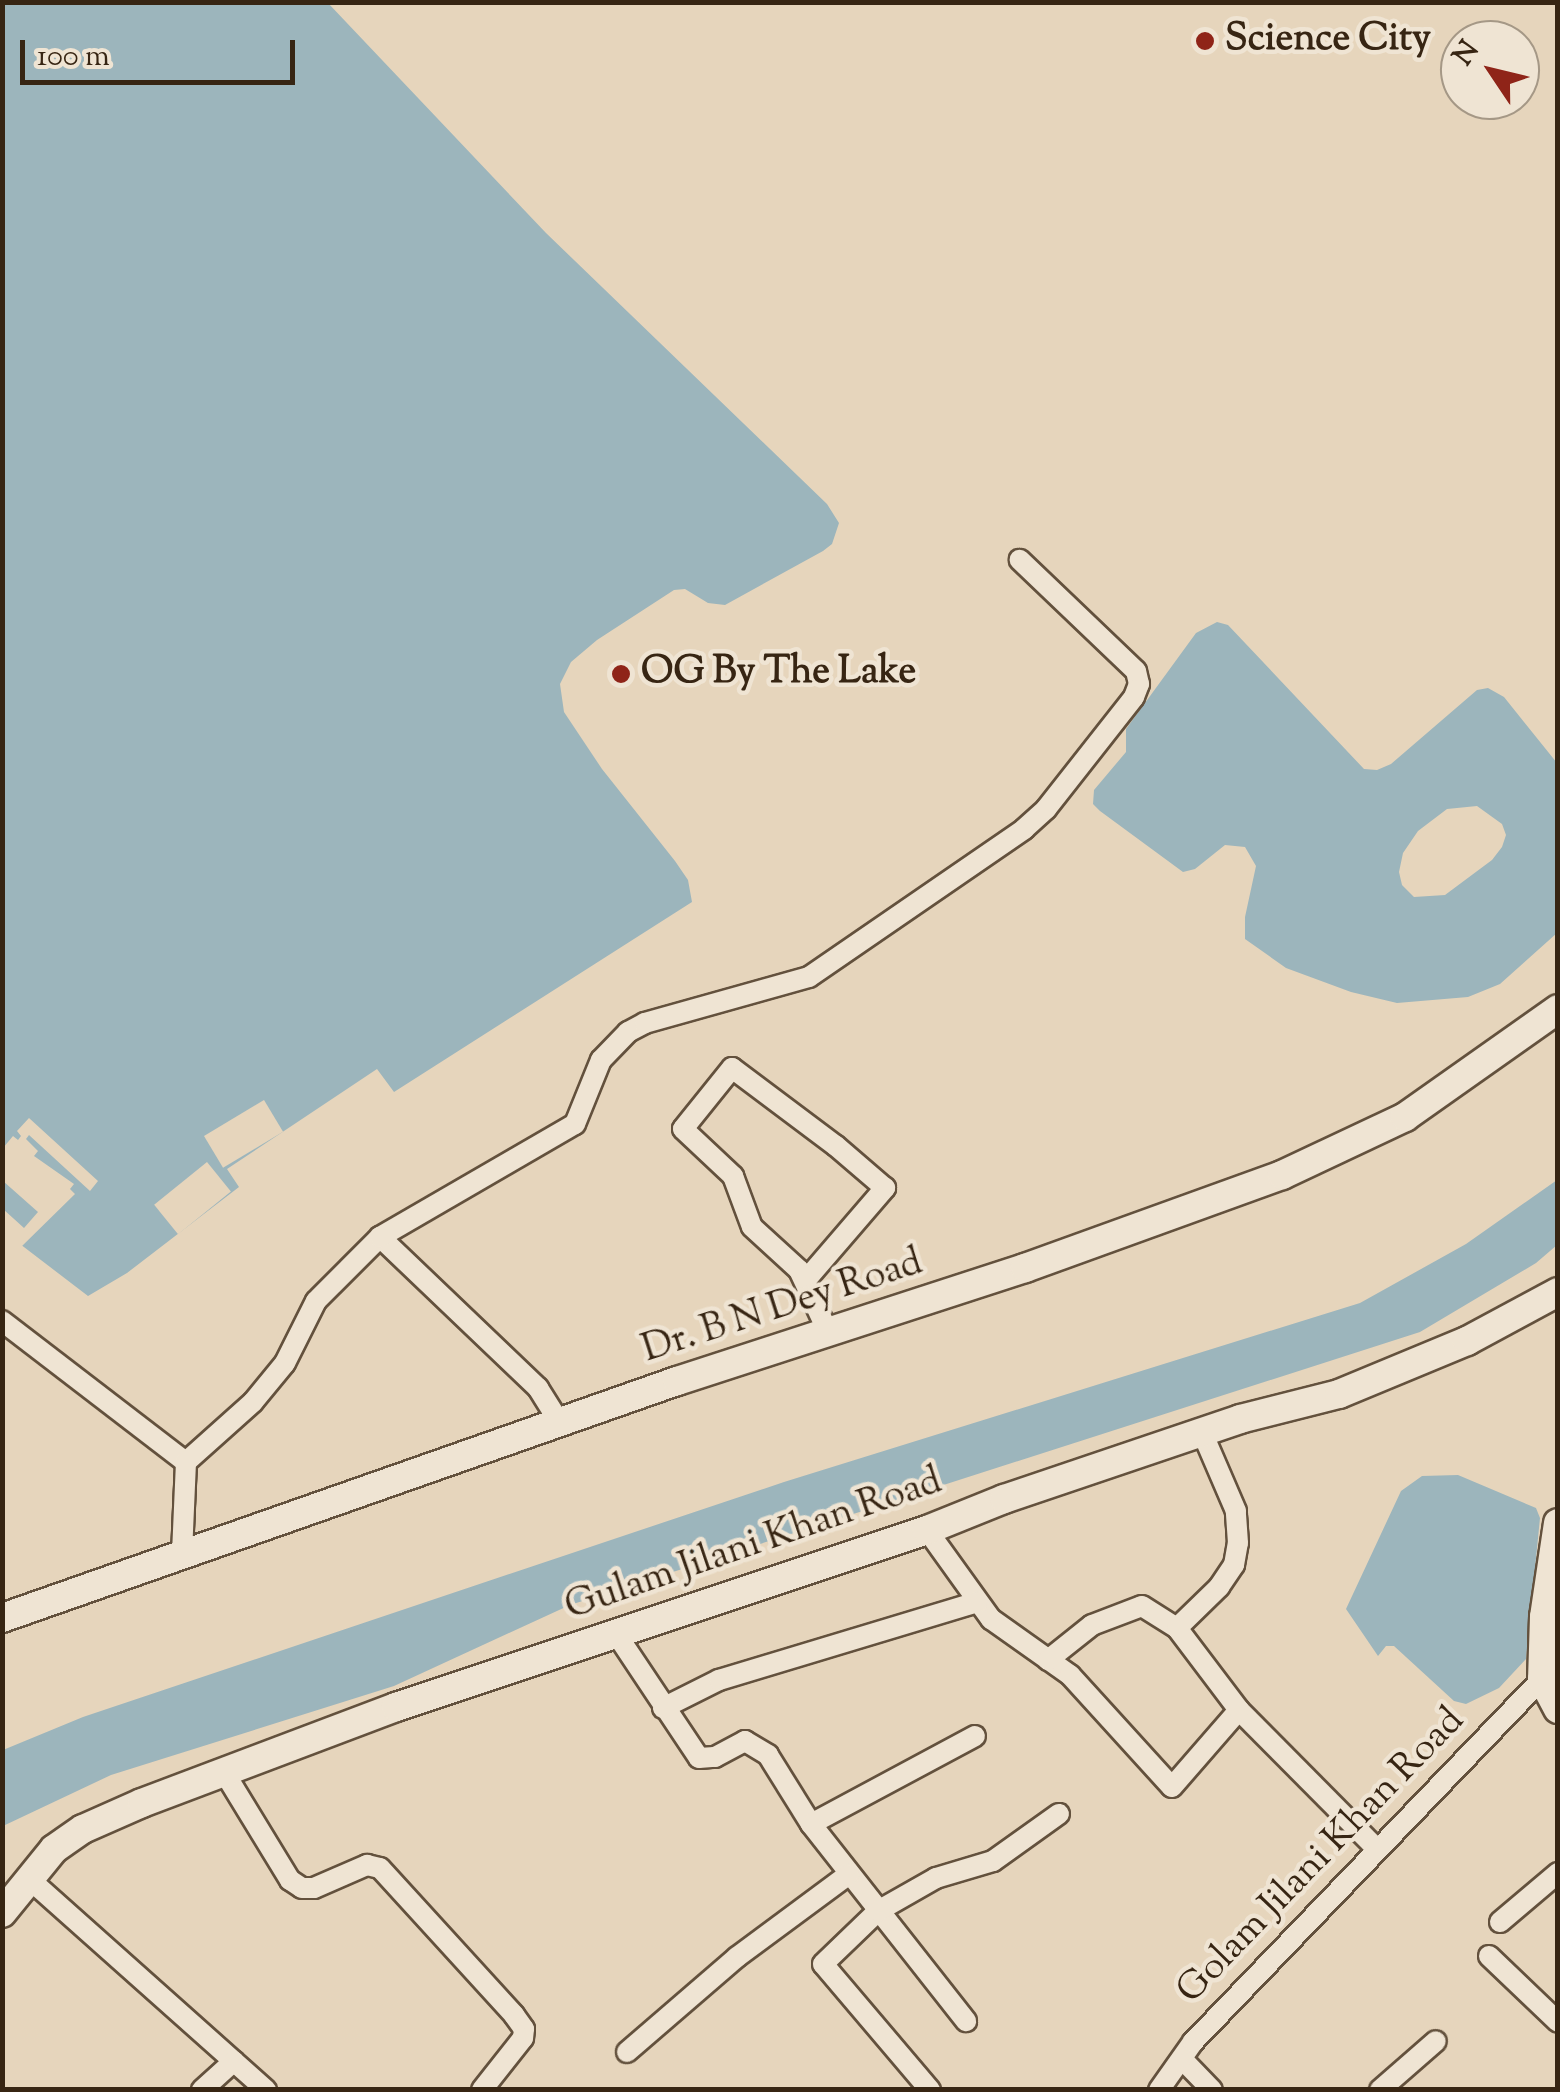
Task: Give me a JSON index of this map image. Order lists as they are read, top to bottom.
{
  "streets": {
    "street": ["Dr. B N Dey Road", "Gulam Jilani Khan Road", "Golam Jilani Khan Road"]
  },
  "places": ["Science City", "OG By The Lake"],
  "scale_bar": "100 m",
  "north": "top left"
}
